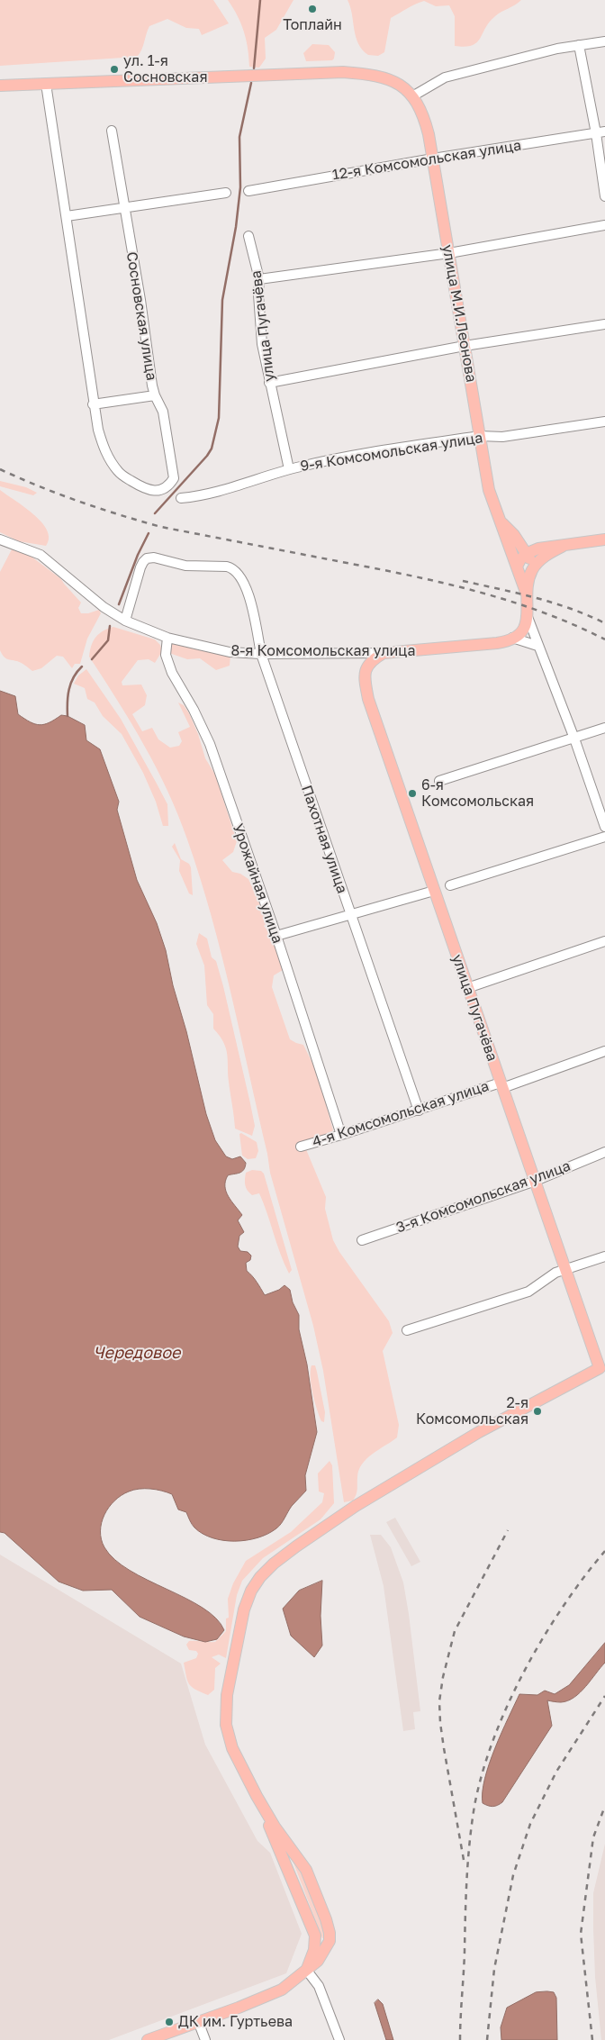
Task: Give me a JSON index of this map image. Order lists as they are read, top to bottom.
{
  "streets": {
    "main road": ["улица М.И.Леонова", "улица Пугачёва", "8-я Комсомольская улица"],
    "street": [
      "12-я Комсомольская улица",
      "Сосновская улица",
      "9-я Комсомольская улица",
      "Пахотная улица",
      "Урожайная улица",
      "4-я Комсомольская улица",
      "3-я Комсомольская улица"
    ]
  },
  "crossings": [
    ["12-я Комсомольская улица", "улица М.И.Леонова"],
    ["улица М.И.Леонова", "9-я Комсомольская улица"],
    ["улица Пугачёва", "9-я Комсомольская улица"],
    ["улица Пугачёва", "4-я Комсомольская улица"],
    ["улица Пугачёва", "3-я Комсомольская улица"],
    ["8-я Комсомольская улица", "Пахотная улица"],
    ["8-я Комсомольская улица", "Урожайная улица"],
    ["Пахотная улица", "4-я Комсомольская улица"],
    ["Урожайная улица", "4-я Комсомольская улица"]
  ],
  "water": ["Чередовое"],
  "places": [
    "Топлайн",
    "ул. 1-я Сосновская",
    "6-я Комсомольская",
    "2-я Комсомольская",
    "ДК им. Гуртьева"
  ]
}
